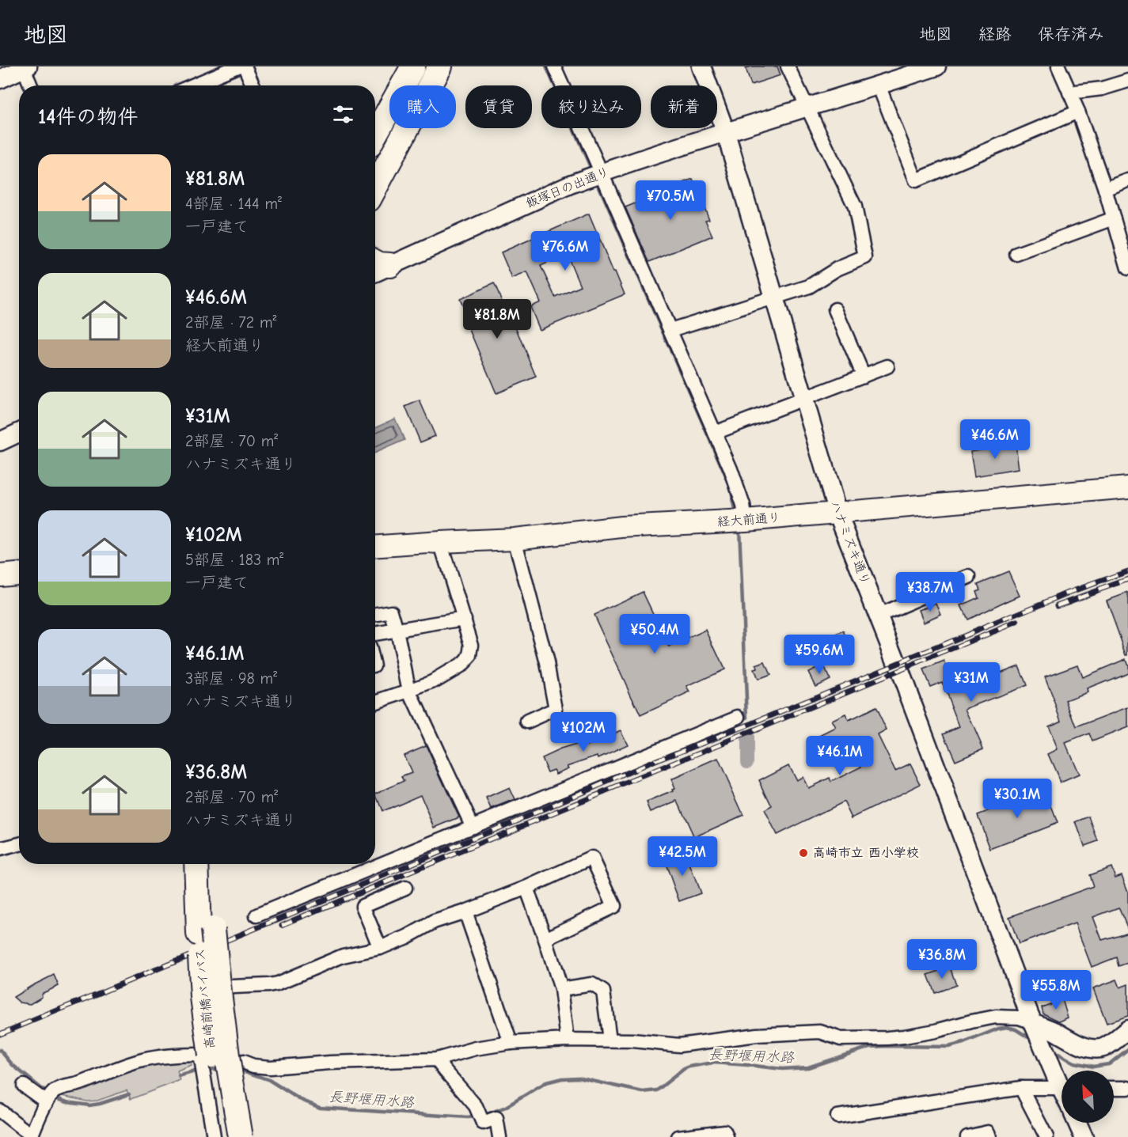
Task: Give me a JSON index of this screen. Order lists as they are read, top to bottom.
{
  "streets": {
    "highway": ["高崎前橋バイパス"],
    "main road": ["経大前通り"],
    "street": ["飯塚日の出通り", "ハナミズキ通り"]
  },
  "crossings": [
    ["飯塚日の出通り", "ハナミズキ通り"],
    ["経大前通り", "ハナミズキ通り"]
  ],
  "water": ["長野堰用水路"],
  "places": ["高崎市立 西小学校"],
  "north": "top left",
  "page": {
    "header": "地図",
    "nav": ["地図", "経路", "保存済み"],
    "chip": [
      "購入",
      "賃貸",
      "絞り込み",
      "新着"
    ],
    "heading": "14件の物件",
    "list": [
      {
        "name": "¥81.8M",
        "note": "4部屋 · 144 m² · 一戸建て"
      },
      {
        "name": "¥46.6M",
        "note": "2部屋 · 72 m² · 経大前通り"
      },
      {
        "name": "¥31M",
        "note": "2部屋 · 70 m² · ハナミズキ通り"
      },
      {
        "name": "¥102M",
        "note": "5部屋 · 183 m² · 一戸建て"
      },
      {
        "name": "¥46.1M",
        "note": "3部屋 · 98 m² · ハナミズキ通り"
      },
      {
        "name": "¥36.8M",
        "note": "2部屋 · 70 m² · ハナミズキ通り"
      }
    ],
    "price": [
      "¥70.5M",
      "¥76.6M",
      "¥81.8M",
      "¥46.6M",
      "¥38.7M",
      "¥50.4M",
      "¥59.6M",
      "¥31M",
      "¥102M",
      "¥46.1M",
      "¥30.1M",
      "¥42.5M",
      "¥36.8M",
      "¥55.8M"
    ]
  }
}
